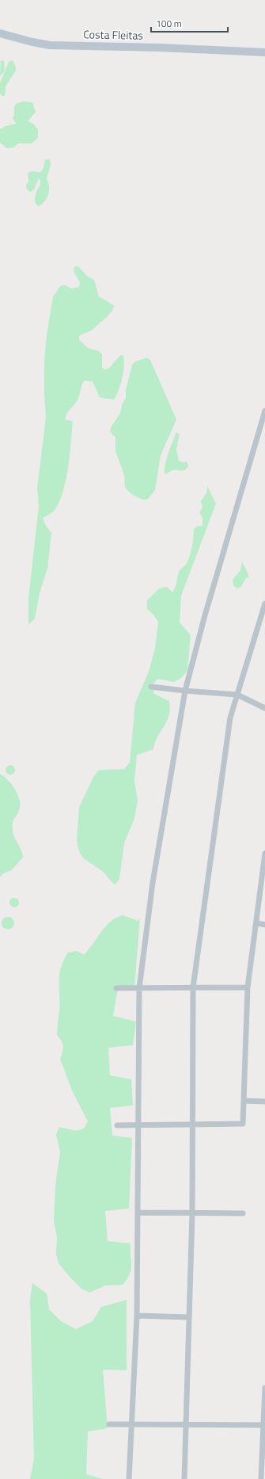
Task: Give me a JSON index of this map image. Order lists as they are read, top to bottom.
{
  "streets": {
    "main road": ["Costa Fleitas"]
  },
  "scale_bar": "100 m"
}
